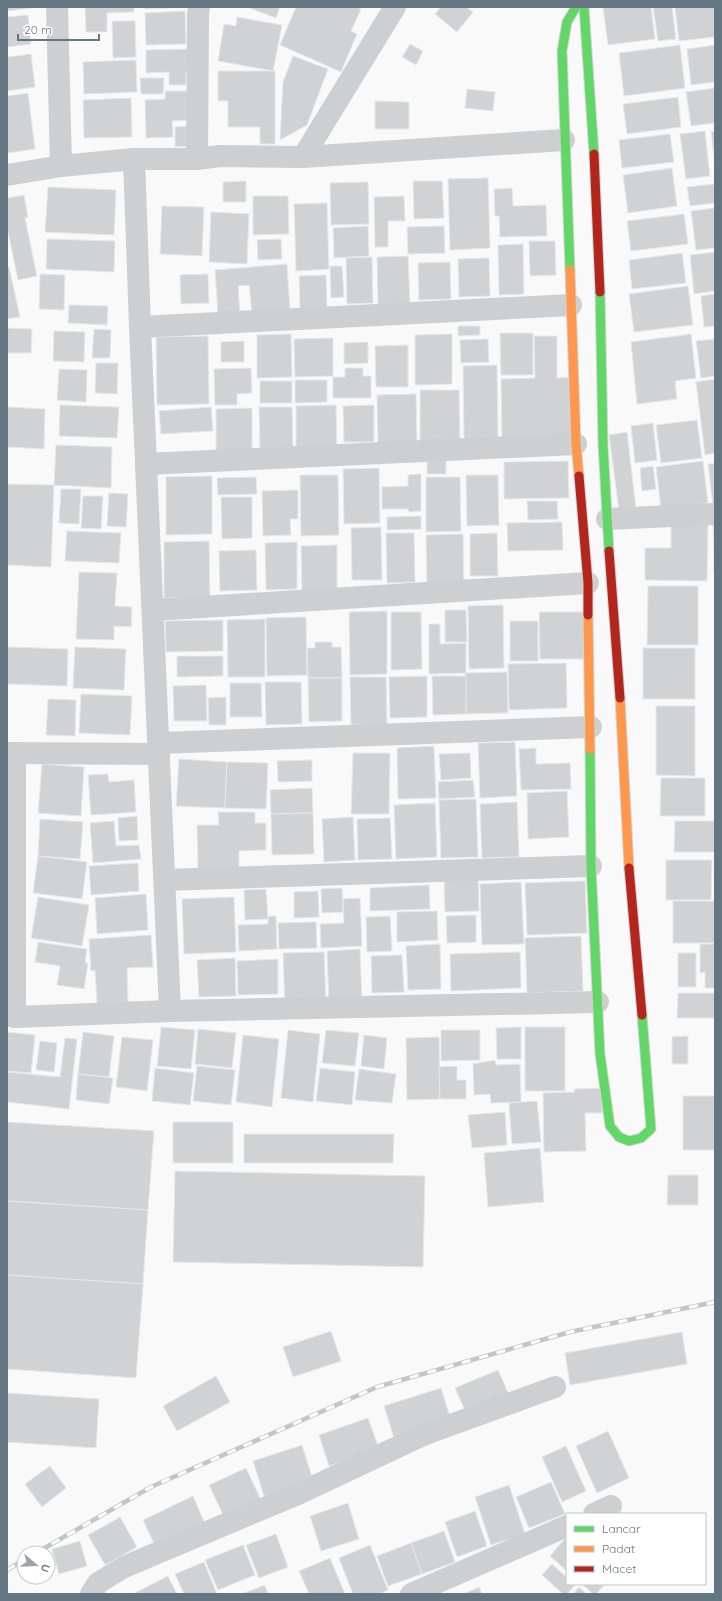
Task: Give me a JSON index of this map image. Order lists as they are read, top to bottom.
{
  "legend": ["Lancar", "Padat", "Macet"],
  "scale_bar": "20 m",
  "north": "right"
}
